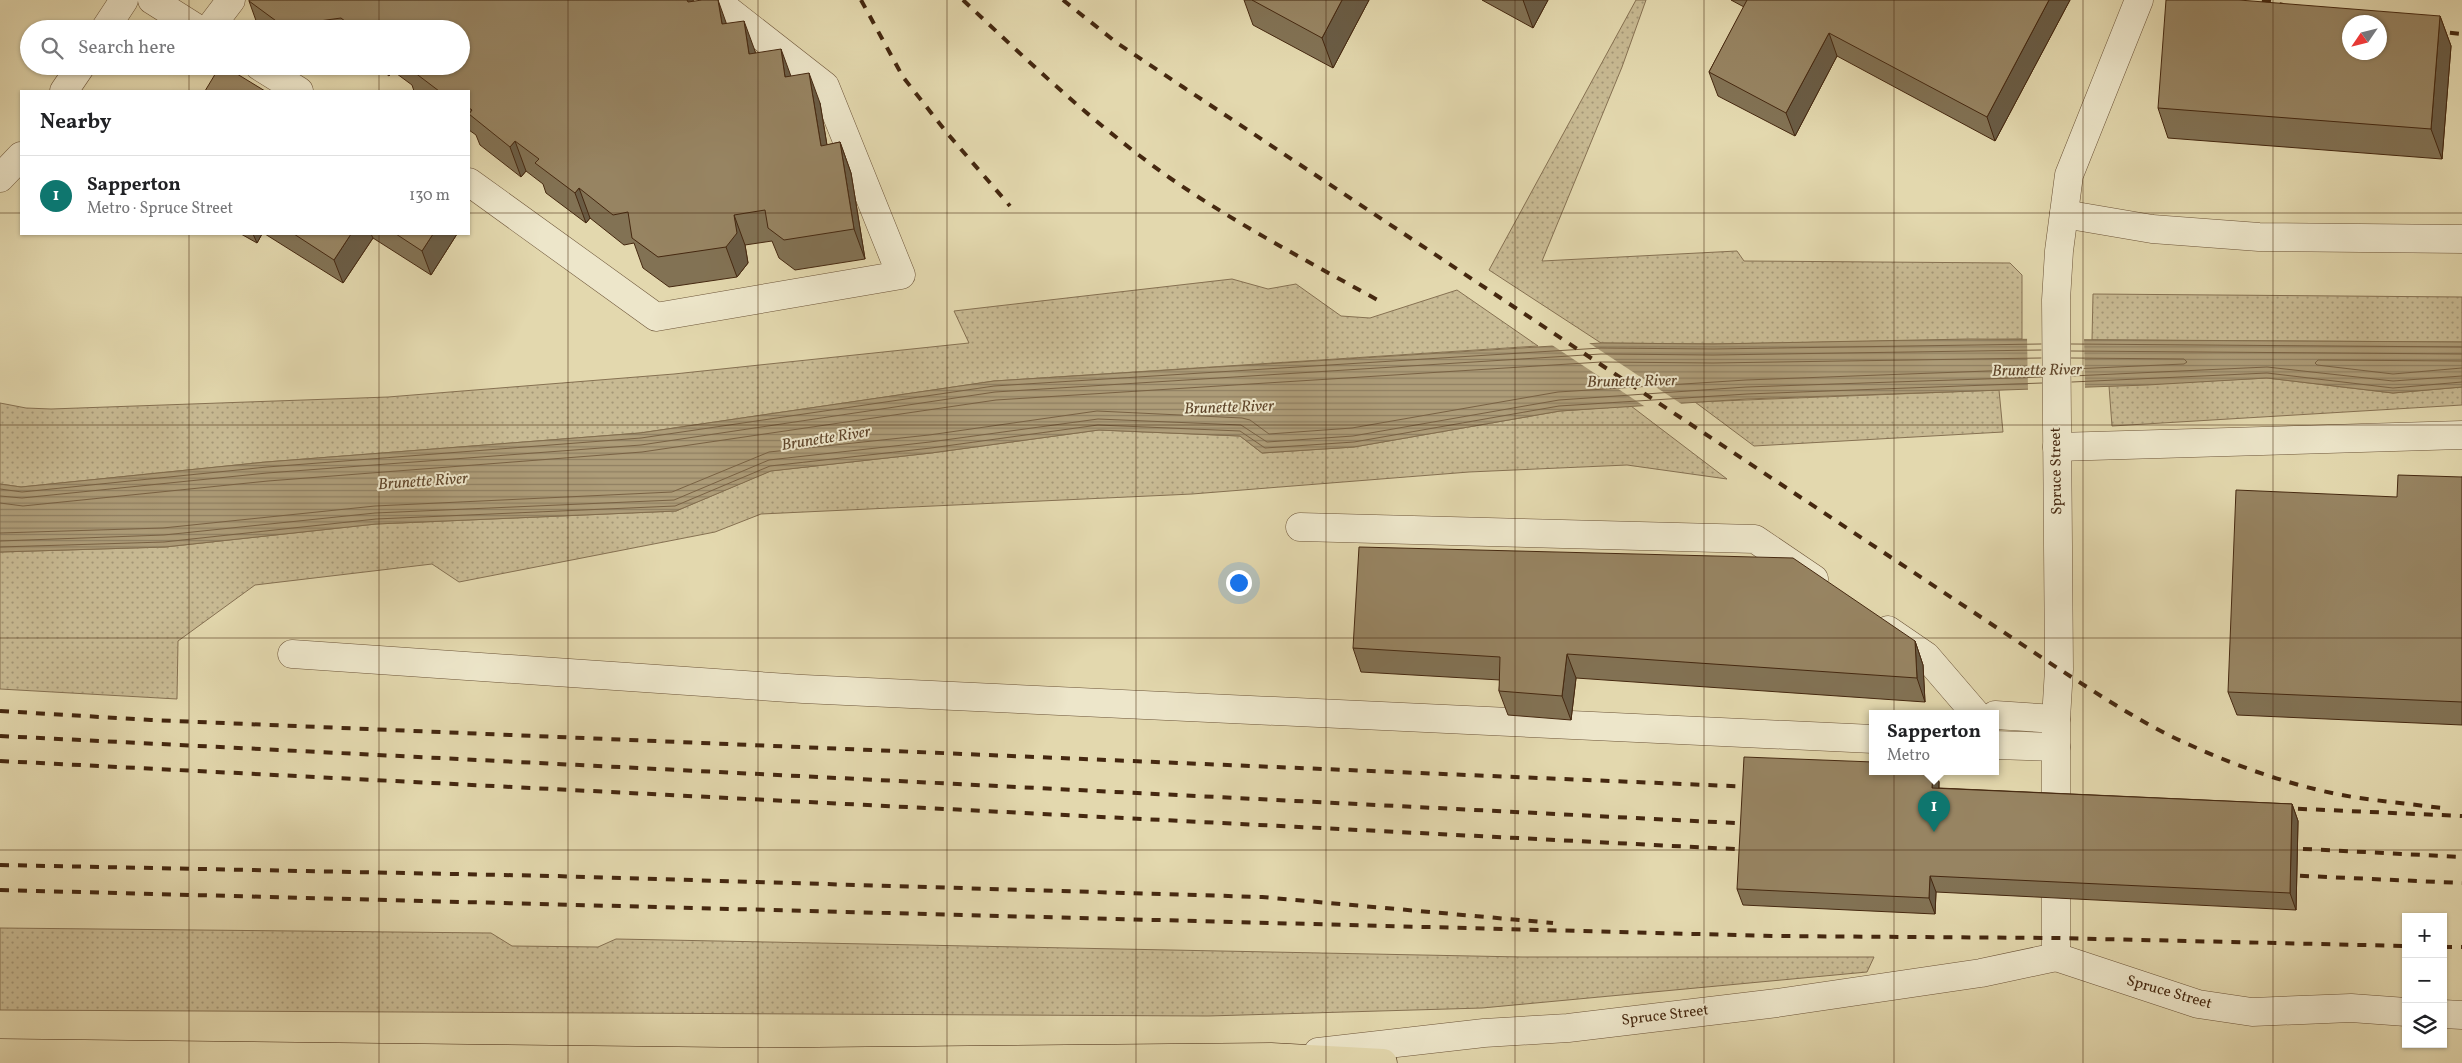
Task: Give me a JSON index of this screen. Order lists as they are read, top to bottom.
{
  "streets": {
    "street": ["Spruce Street"]
  },
  "water": ["Brunette River"],
  "north": "bottom left",
  "page": {
    "search": "Search here",
    "heading": "Nearby",
    "list": [
      {
        "mark": "1",
        "name": "Sapperton",
        "note": "Metro · Spruce Street",
        "value": "130 m"
      }
    ],
    "popup": ["Sapperton", "Metro"],
    "pins": "1",
    "map_buttons": ["+", "−"]
  }
}
